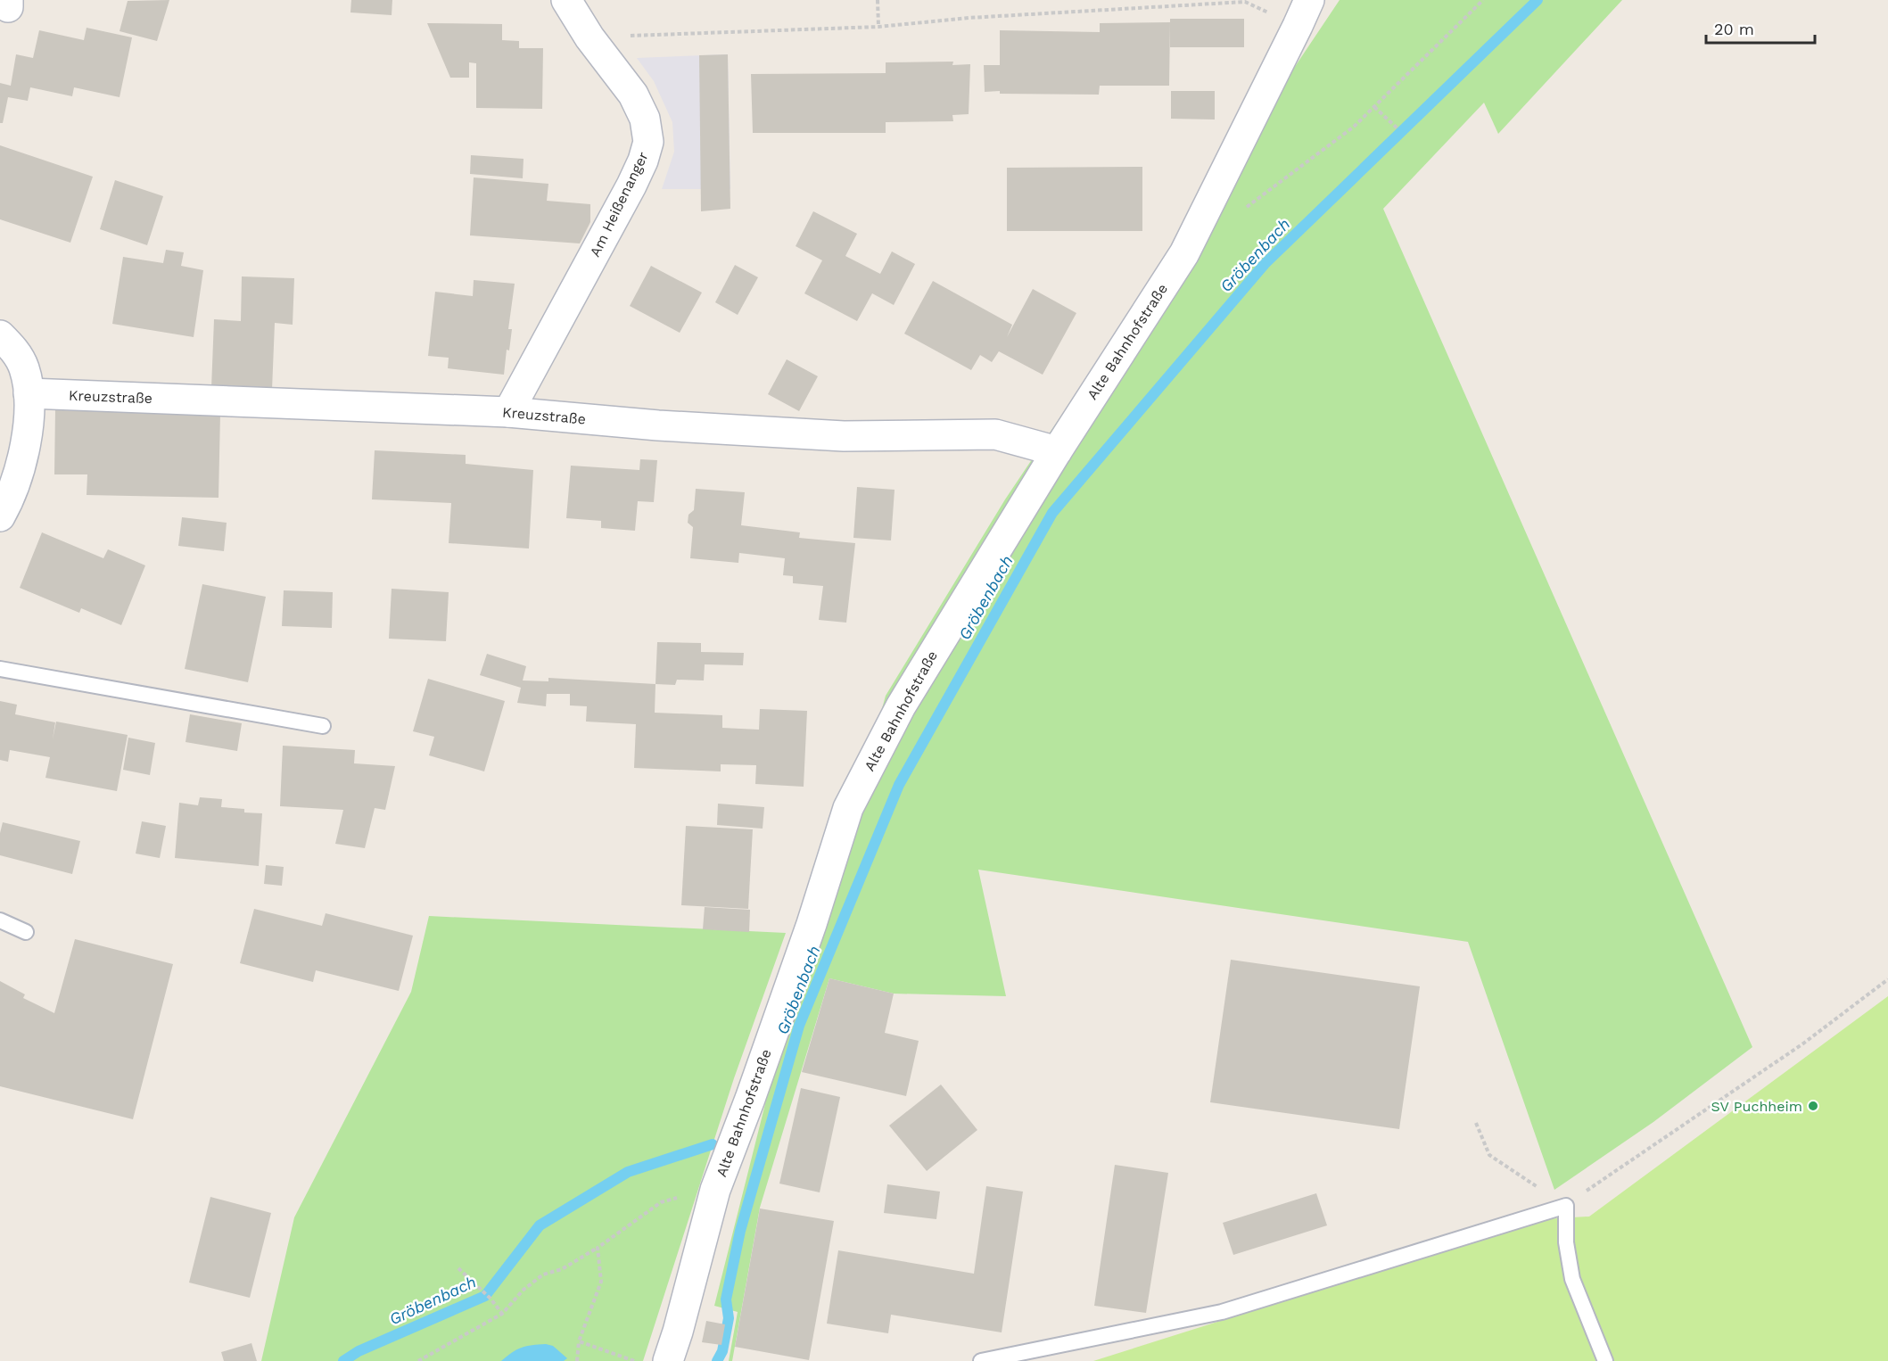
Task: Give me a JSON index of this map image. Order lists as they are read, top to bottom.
{
  "streets": {
    "street": ["Am Heißenanger", "Alte Bahnhofstraße", "Kreuzstraße"]
  },
  "crossings": [
    ["Am Heißenanger", "Kreuzstraße"],
    ["Alte Bahnhofstraße", "Kreuzstraße"]
  ],
  "water": ["Gröbenbach"],
  "places": ["SV Puchheim"],
  "scale_bar": "20 m"
}
